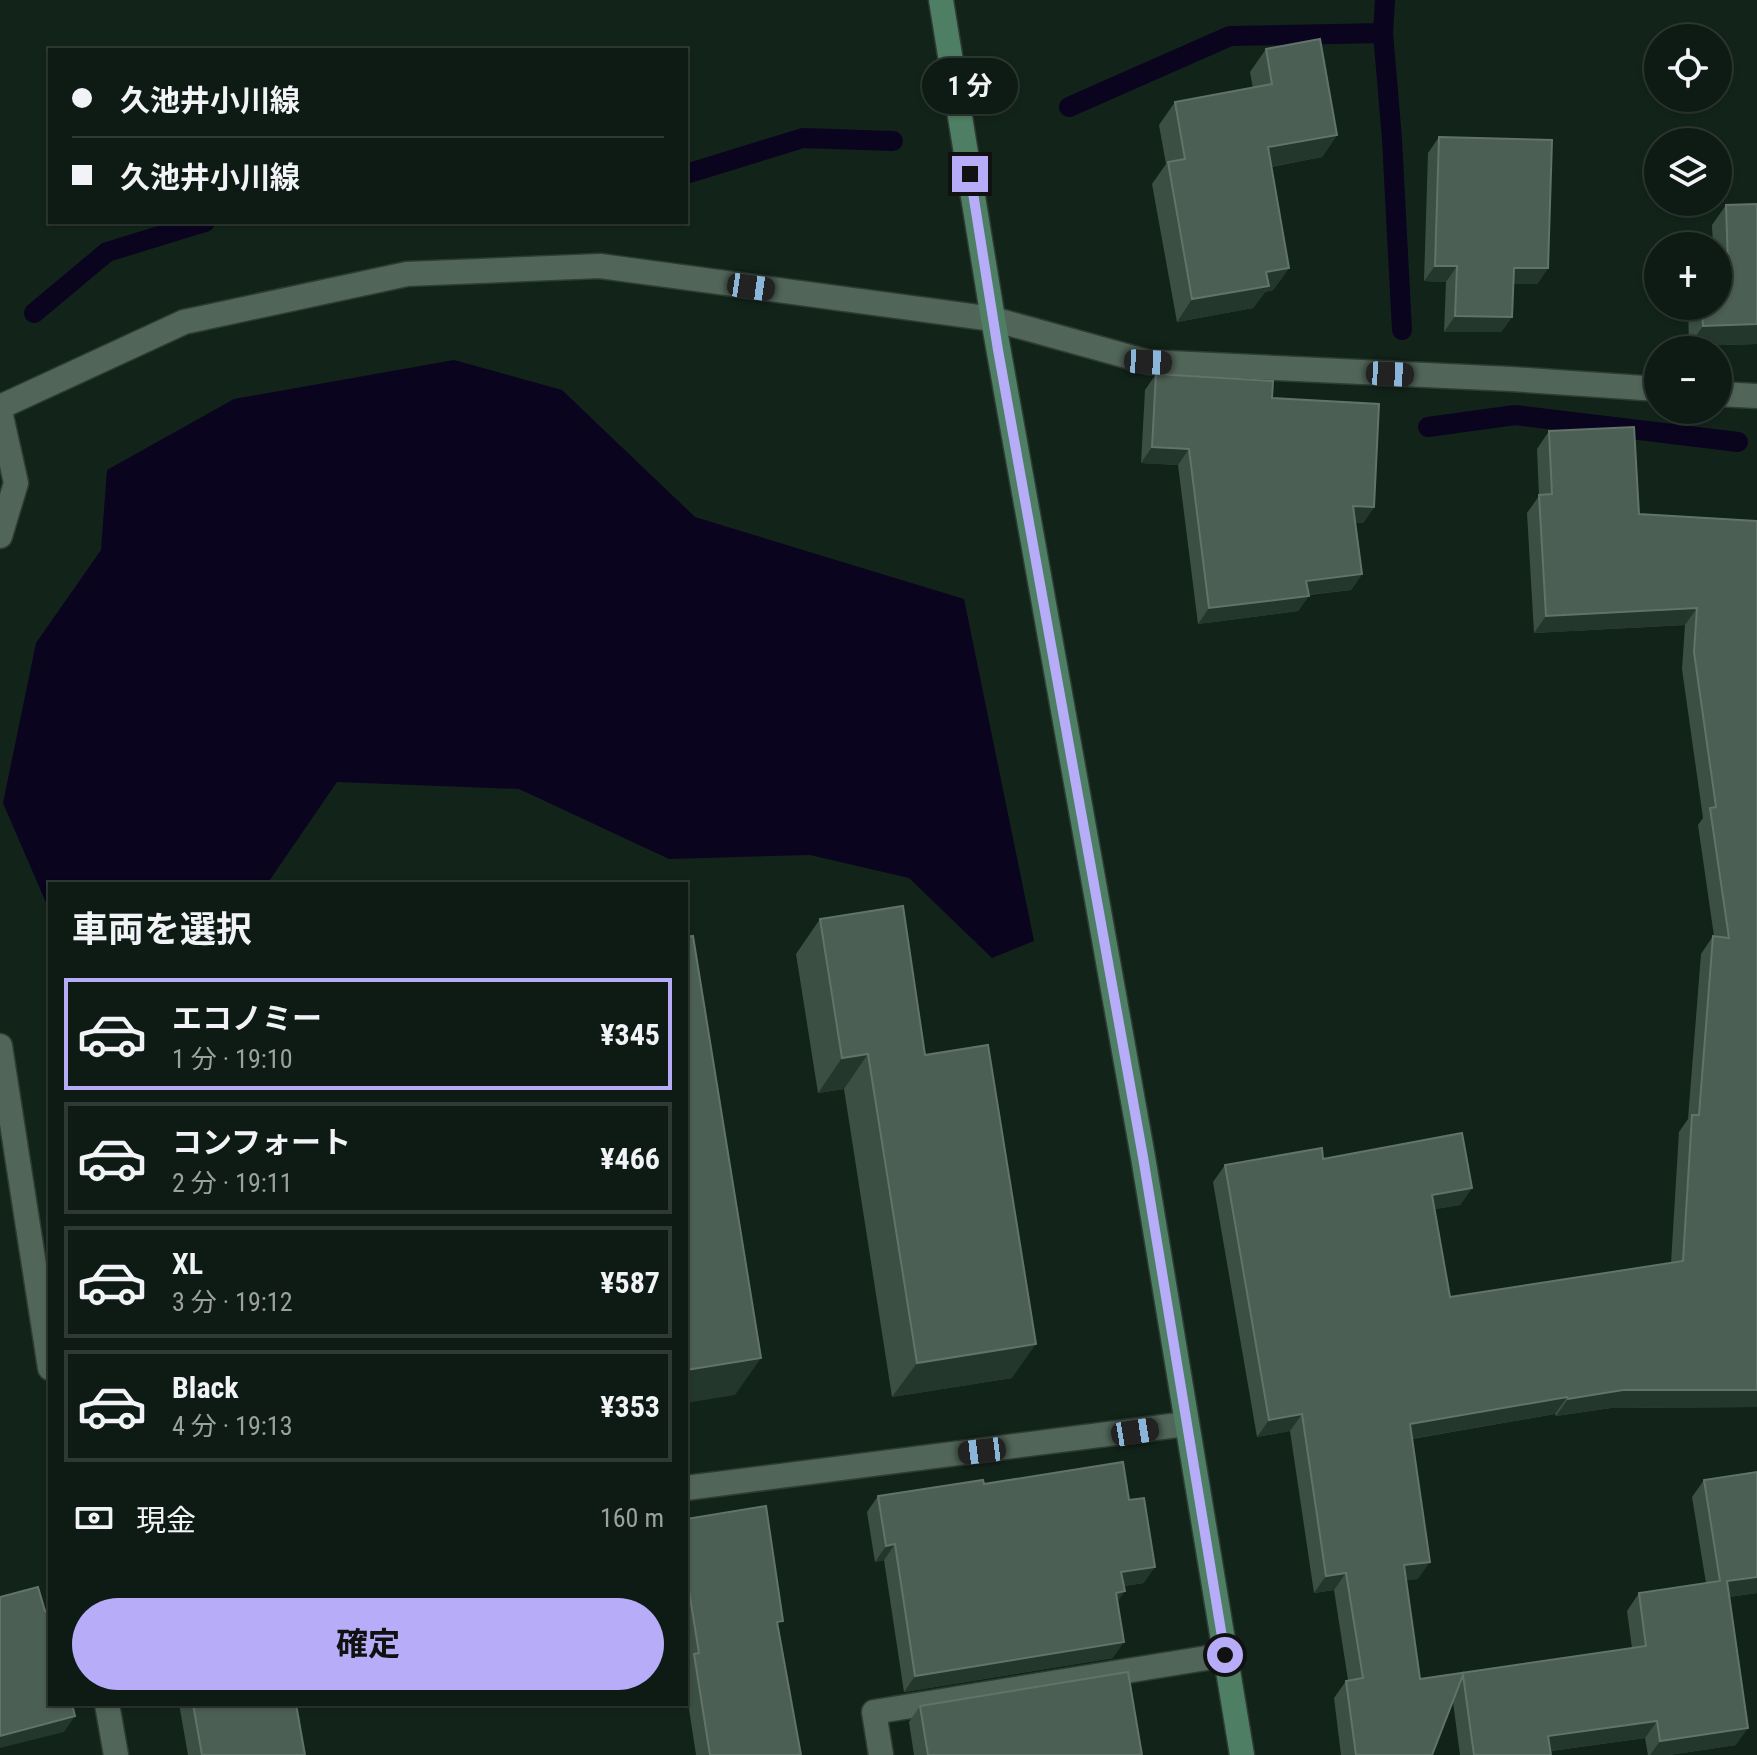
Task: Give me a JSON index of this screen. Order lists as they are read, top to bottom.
{
  "page": {
    "map_buttons": ["+", "−"],
    "banner": ["久池井小川線", "久池井小川線"],
    "bubble": "1 分",
    "heading": "車両を選択",
    "list": [
      {
        "name": "エコノミー",
        "note": "1 分 · 19:10",
        "value": "¥345"
      },
      {
        "name": "コンフォート",
        "note": "2 分 · 19:11",
        "value": "¥466"
      },
      {
        "name": "XL",
        "note": "3 分 · 19:12",
        "value": "¥587"
      },
      {
        "name": "Black",
        "note": "4 分 · 19:13",
        "value": "¥353"
      }
    ],
    "pay": ["現金", "160 m"],
    "buttons": "確定"
  }
}
